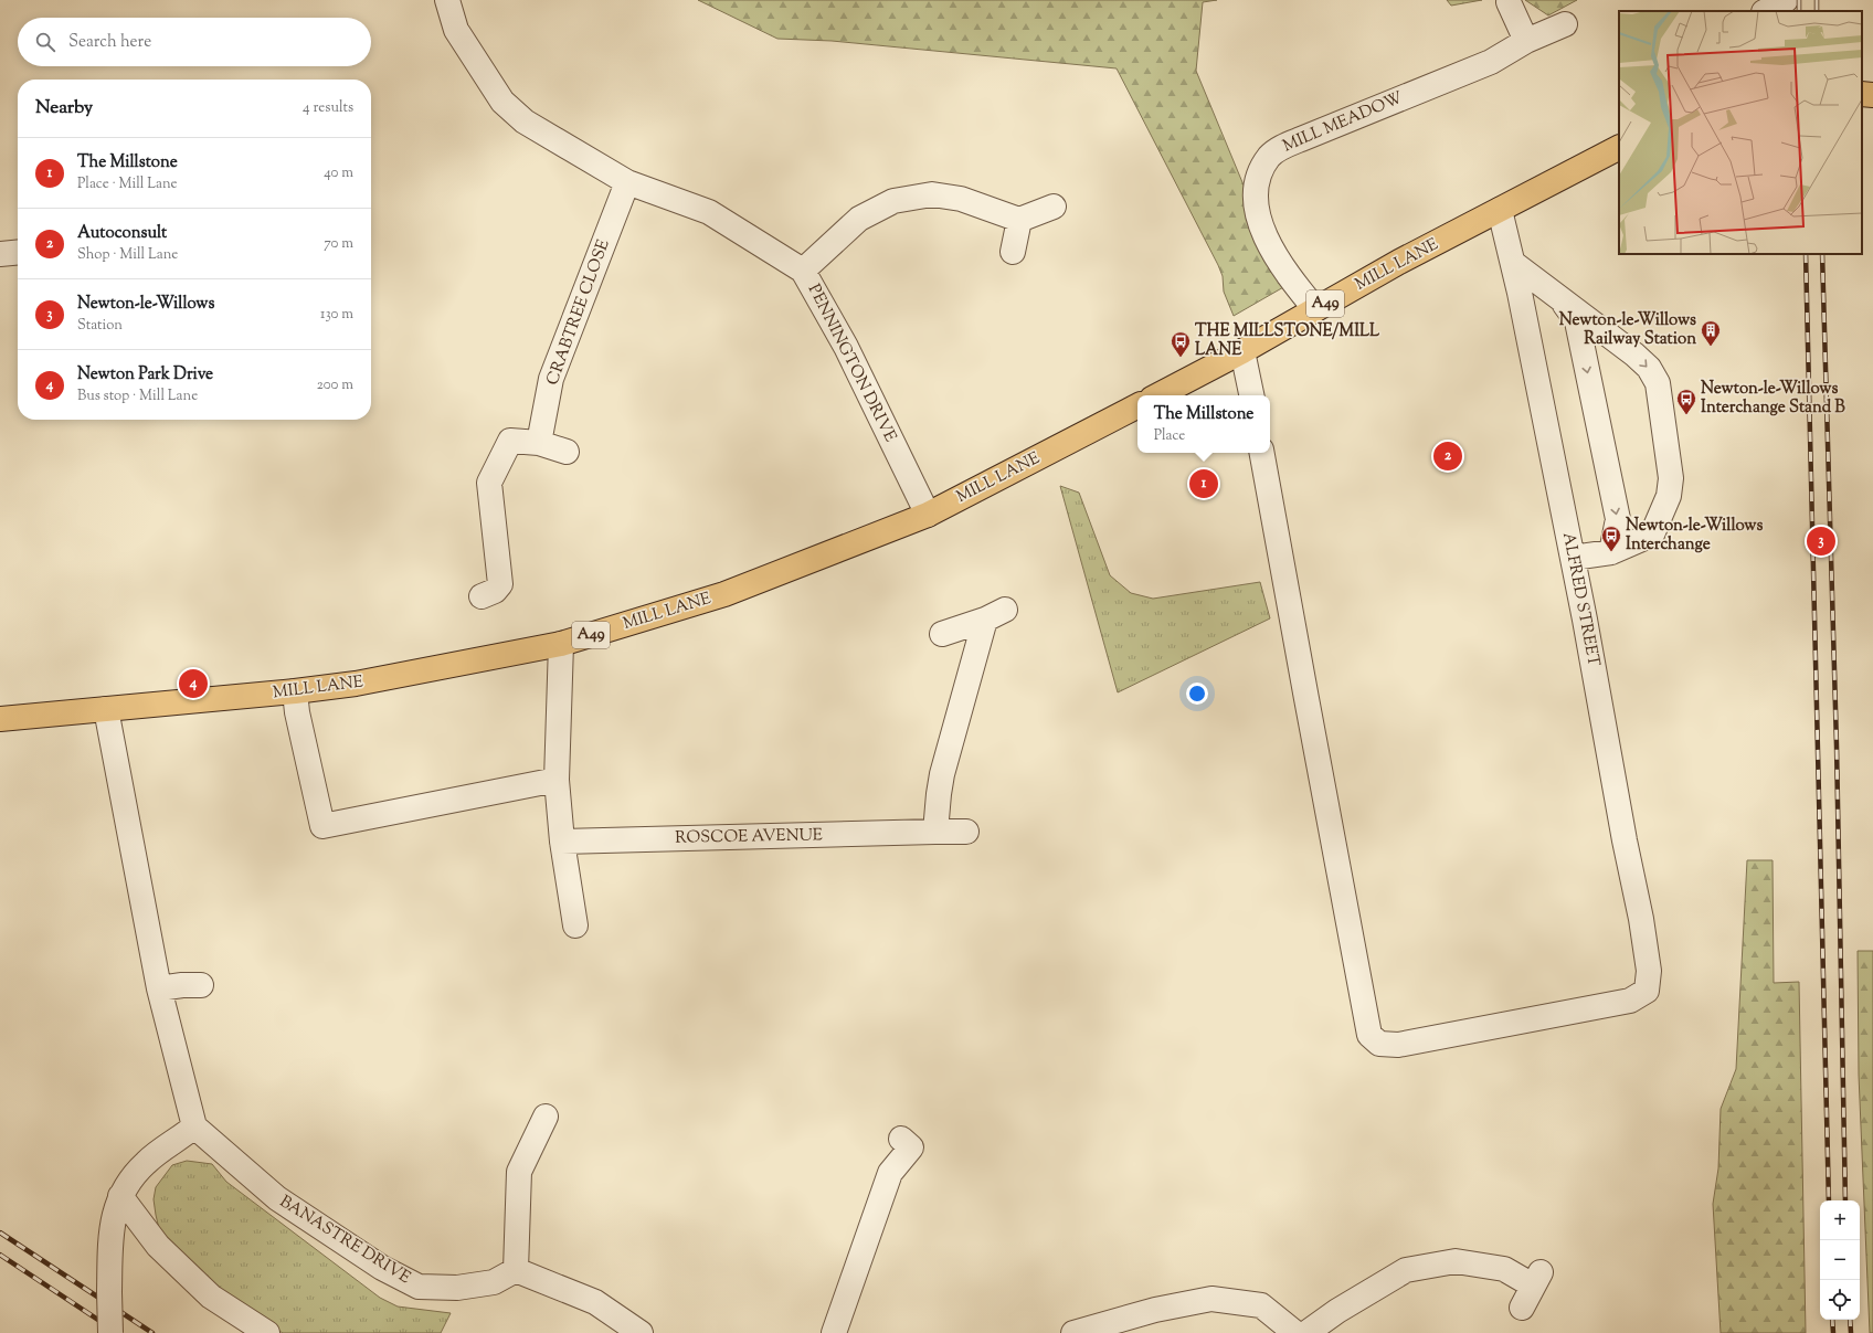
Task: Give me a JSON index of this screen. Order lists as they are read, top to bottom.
{
  "streets": {
    "main road": ["MILL LANE", "A49"],
    "street": [
      "MILL MEADOW",
      "CRABTREE CLOSE",
      "PENNINGTON DRIVE",
      "ALFRED STREET",
      "ROSCOE AVENUE",
      "BANASTRE DRIVE"
    ]
  },
  "crossings": [
    ["MILL MEADOW", "MILL LANE"],
    ["MILL LANE", "PENNINGTON DRIVE"],
    ["MILL LANE", "ALFRED STREET"],
    ["CRABTREE CLOSE", "PENNINGTON DRIVE"]
  ],
  "places": {
    "building": ["Newton-le-Willows Railway Station"],
    "bus stop": ["THE MILLSTONE/MILL LANE", "Newton-le-Willows Interchange Stand B", "Newton-le-Willows Interchange"]
  },
  "page": {
    "search": "Search here",
    "heading": ["Nearby", "4 results"],
    "list": [
      {
        "mark": "1",
        "name": "The Millstone",
        "note": "Place · Mill Lane",
        "value": "40 m"
      },
      {
        "mark": "2",
        "name": "Autoconsult",
        "note": "Shop · Mill Lane",
        "value": "70 m"
      },
      {
        "mark": "3",
        "name": "Newton-le-Willows",
        "note": "Station",
        "value": "130 m"
      },
      {
        "mark": "4",
        "name": "Newton Park Drive",
        "note": "Bus stop · Mill Lane",
        "value": "200 m"
      }
    ],
    "popup": ["The Millstone", "Place"],
    "pins": [
      "2",
      "1",
      "3",
      "4"
    ],
    "map_buttons": ["+", "−"]
  }
}
